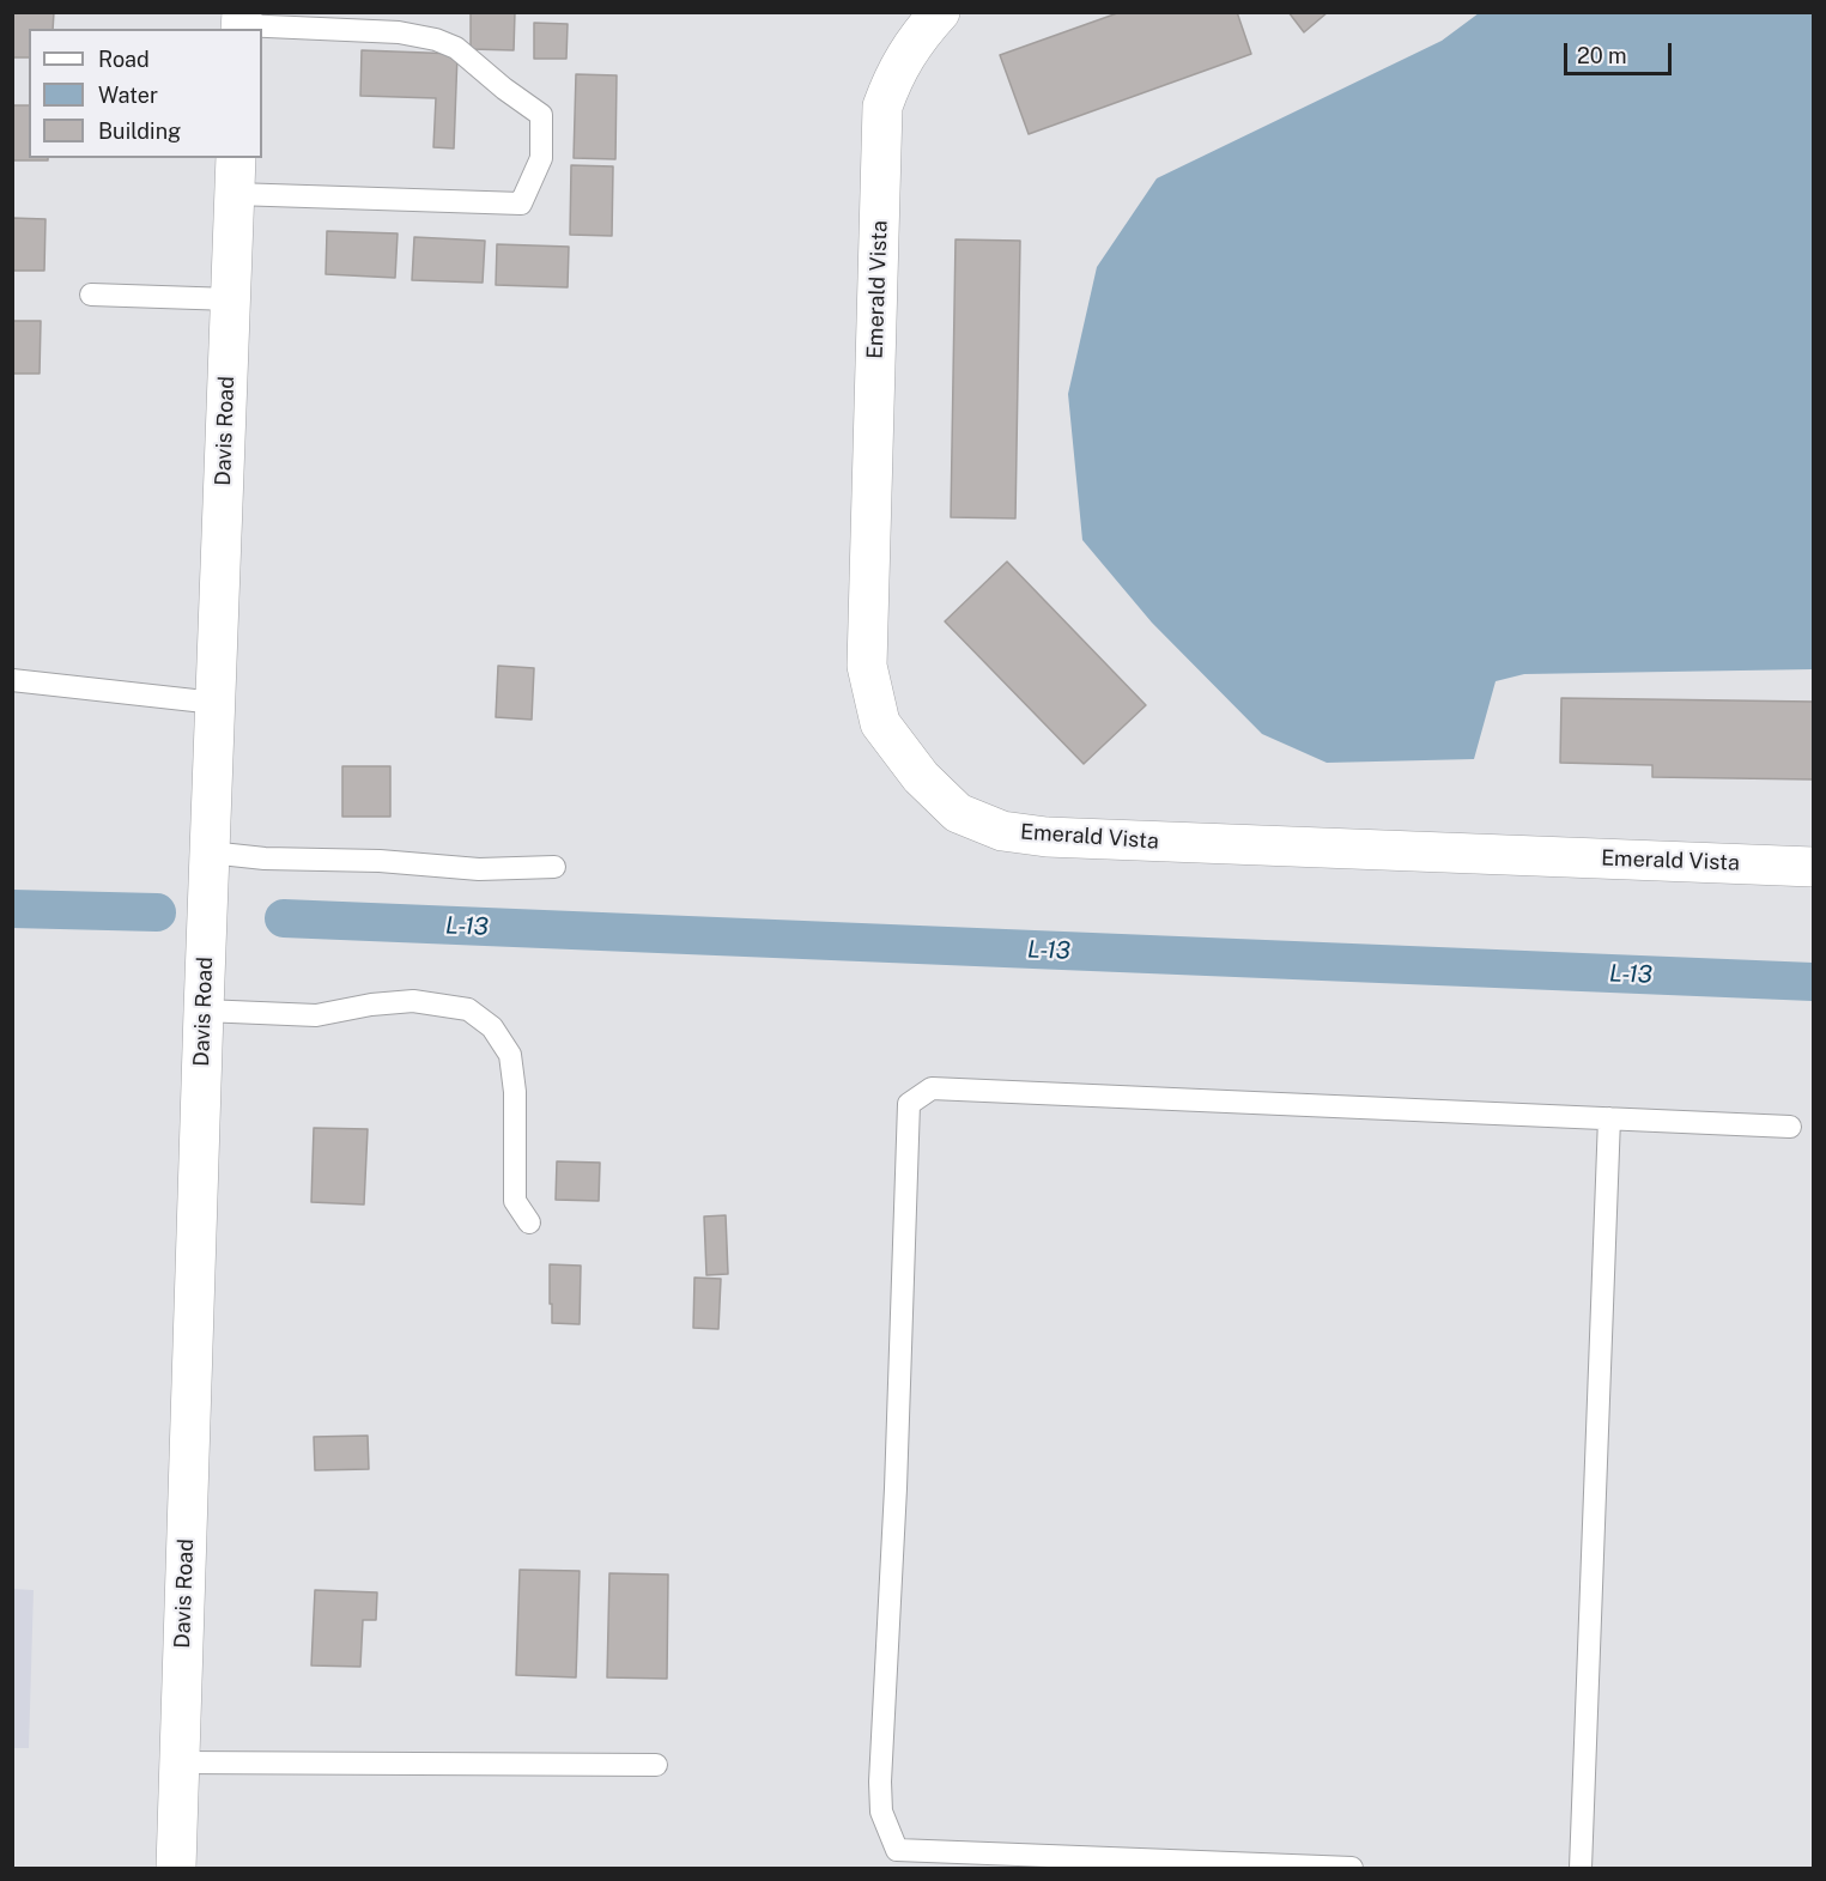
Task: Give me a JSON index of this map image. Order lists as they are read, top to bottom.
{
  "streets": {
    "street": ["Emerald Vista", "Davis Road"]
  },
  "water": ["L-13"],
  "legend": ["Road", "Water", "Building"],
  "scale_bar": "20 m"
}
